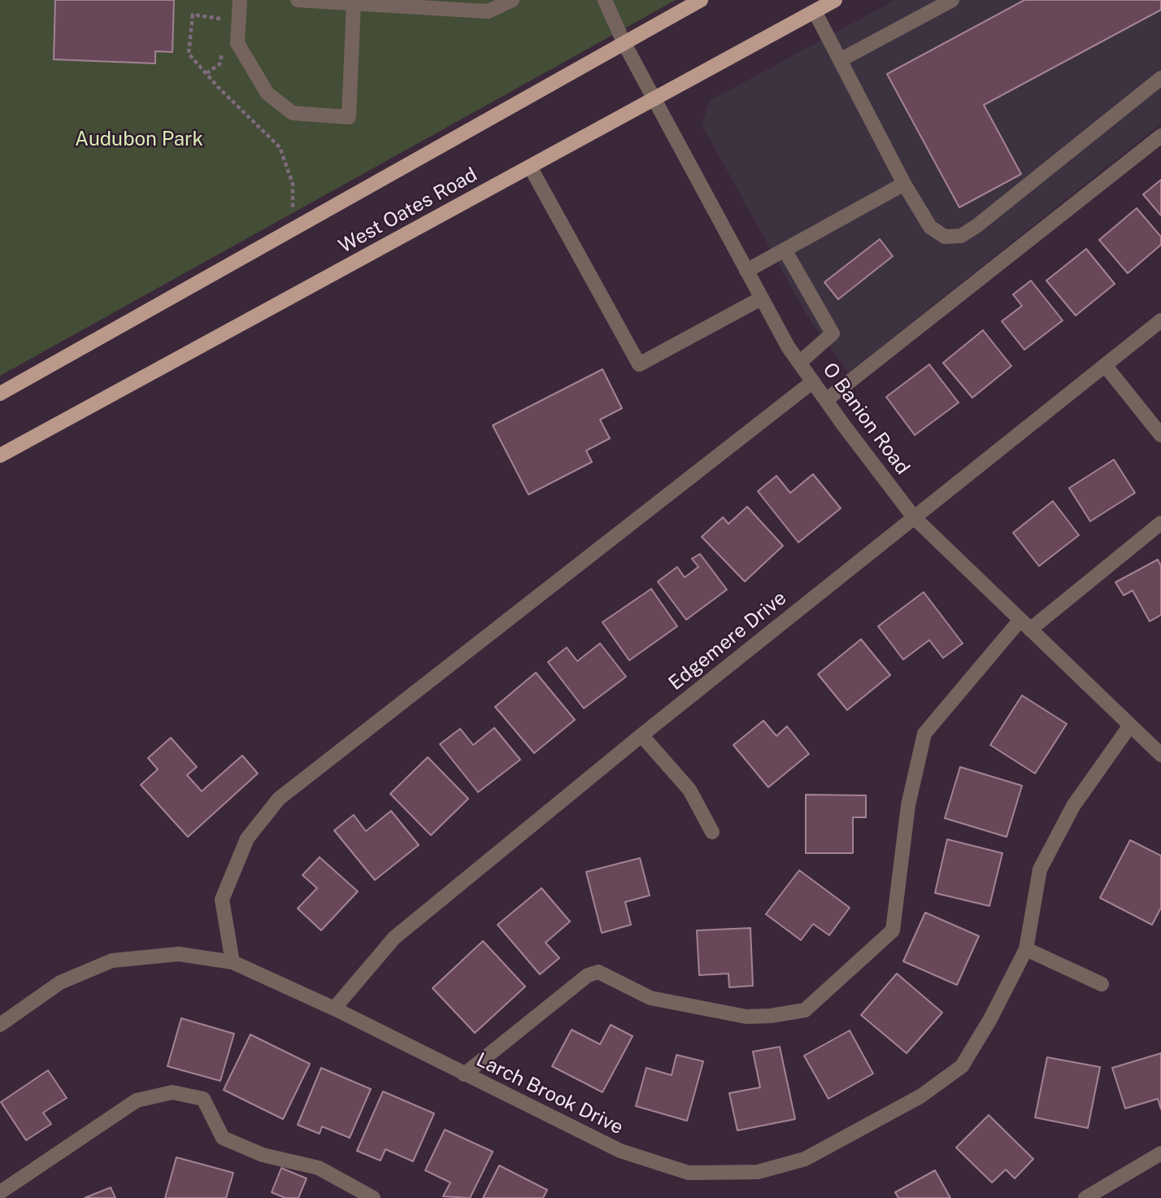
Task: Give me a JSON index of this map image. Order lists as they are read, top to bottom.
{
  "streets": {
    "main road": ["West Oates Road"],
    "street": ["O Banion Road", "Edgemere Drive", "Larch Brook Drive"]
  },
  "crossings": [
    ["West Oates Road", "O Banion Road"],
    ["O Banion Road", "Edgemere Drive"],
    ["O Banion Road", "Larch Brook Drive"],
    ["Edgemere Drive", "Larch Brook Drive"]
  ],
  "parks": ["Audubon Park"]
}
